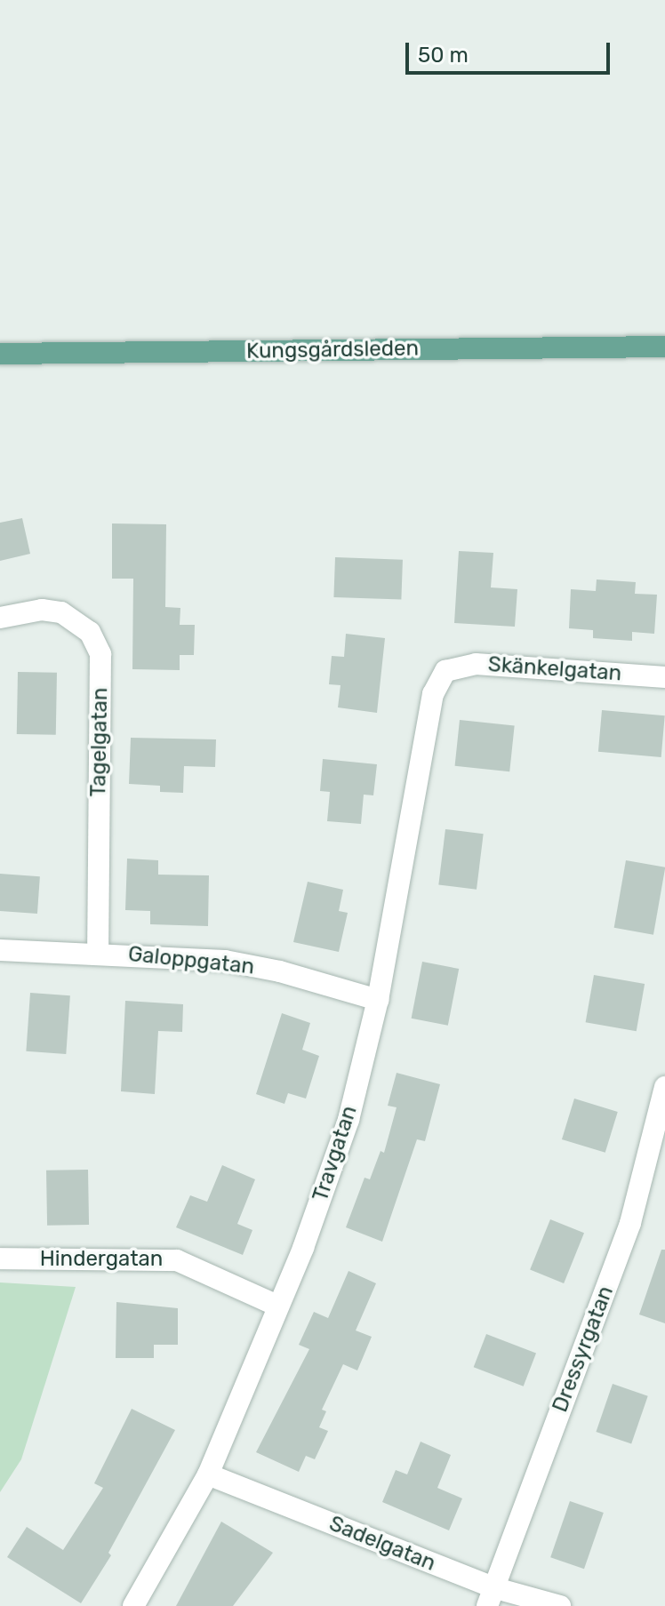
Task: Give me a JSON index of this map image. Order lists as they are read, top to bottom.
{
  "streets": {
    "main road": ["Kungsgårdsleden"],
    "street": [
      "Skänkelgatan",
      "Tagelgatan",
      "Galoppgatan",
      "Travgatan",
      "Hindergatan",
      "Dressyrgatan",
      "Sadelgatan"
    ]
  },
  "crossings": [
    ["Skänkelgatan", "Travgatan"],
    ["Tagelgatan", "Galoppgatan"],
    ["Galoppgatan", "Travgatan"],
    ["Travgatan", "Hindergatan"],
    ["Travgatan", "Sadelgatan"],
    ["Dressyrgatan", "Sadelgatan"]
  ],
  "scale_bar": "50 m"
}
